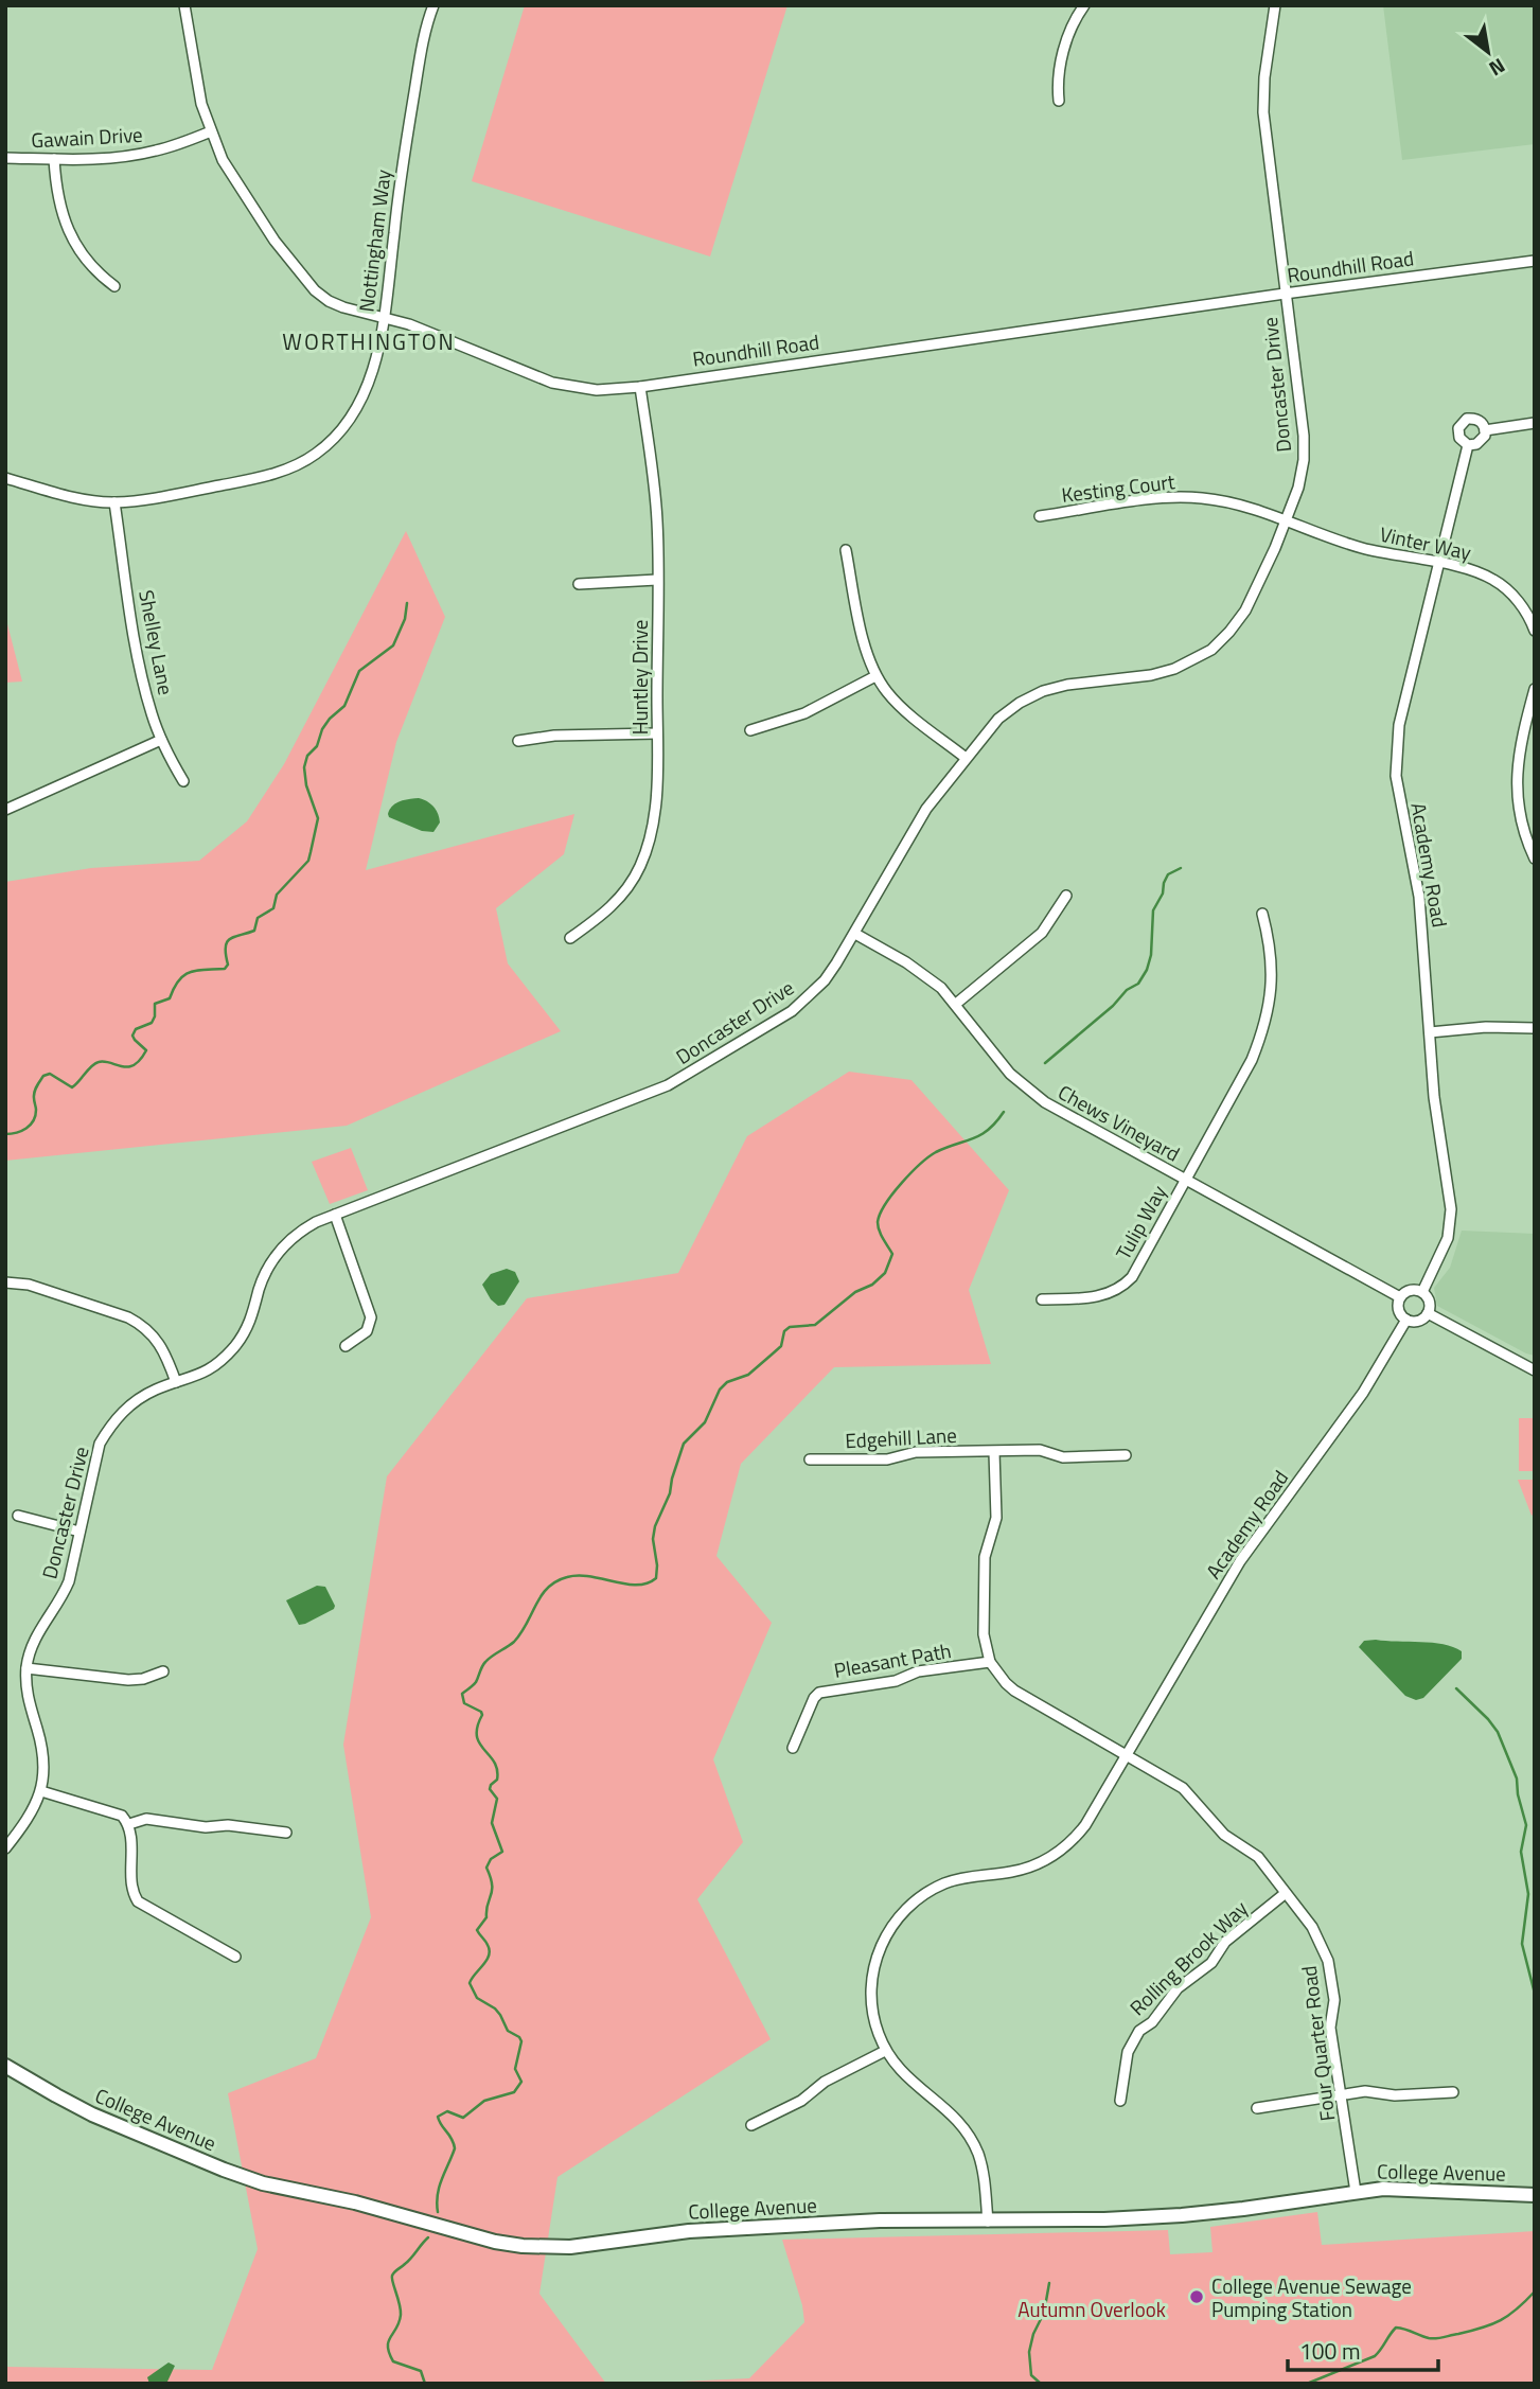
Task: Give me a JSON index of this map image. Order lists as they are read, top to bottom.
{
  "streets": {
    "street": [
      "Gawain Drive",
      "Nottingham Way",
      "Roundhill Road",
      "Doncaster Drive",
      "Kesting Court",
      "Vinter Way",
      "Shelley Lane",
      "Huntley Drive",
      "Academy Road",
      "Chews Vineyard",
      "Tulip Way",
      "Edgehill Lane",
      "Pleasant Path",
      "Rolling Brook Way",
      "Four Quarter Road",
      "College Avenue"
    ]
  },
  "crossings": [
    ["Gawain Drive", "Roundhill Road"],
    ["Nottingham Way", "Roundhill Road"],
    ["Nottingham Way", "Shelley Lane"],
    ["Roundhill Road", "Doncaster Drive"],
    ["Roundhill Road", "Huntley Drive"],
    ["Doncaster Drive", "Kesting Court"],
    ["Doncaster Drive", "Vinter Way"],
    ["Doncaster Drive", "Chews Vineyard"],
    ["Kesting Court", "Vinter Way"],
    ["Vinter Way", "Academy Road"],
    ["Academy Road", "Chews Vineyard"],
    ["Academy Road", "Four Quarter Road"],
    ["Chews Vineyard", "Tulip Way"],
    ["Pleasant Path", "Four Quarter Road"],
    ["Rolling Brook Way", "Four Quarter Road"],
    ["Four Quarter Road", "College Avenue"]
  ],
  "districts": ["WORTHINGTON"],
  "parks": ["Autumn Overlook"],
  "places": ["College Avenue Sewage Pumping Station"],
  "scale_bar": "100 m",
  "north": "bottom right"
}
